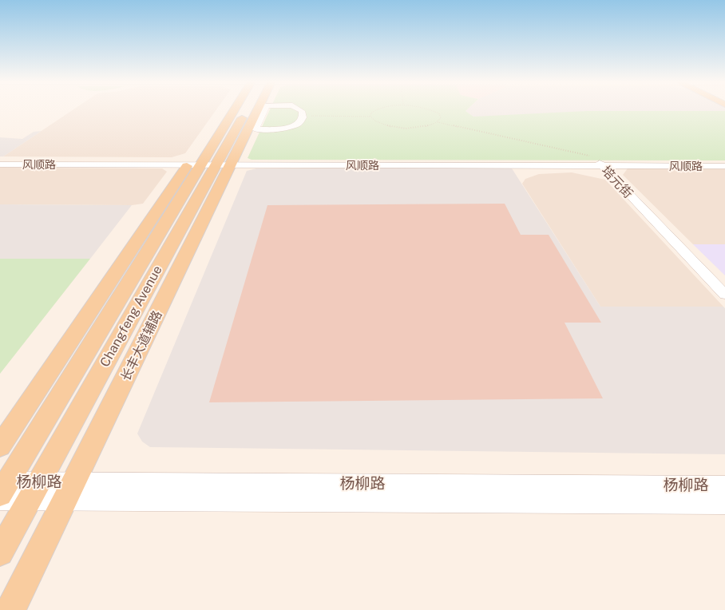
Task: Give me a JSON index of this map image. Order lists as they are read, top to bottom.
{
  "streets": {
    "main road": ["Changfeng Avenue", "长丰大道辅路"],
    "street": ["风顺路", "培元街", "杨柳路"]
  },
  "crossings": [
    ["风顺路", "培元街"],
    ["风顺路", "Changfeng Avenue"],
    ["风顺路", "长丰大道辅路"],
    ["Changfeng Avenue", "长丰大道辅路"],
    ["Changfeng Avenue", "杨柳路"],
    ["长丰大道辅路", "杨柳路"]
  ]
}
